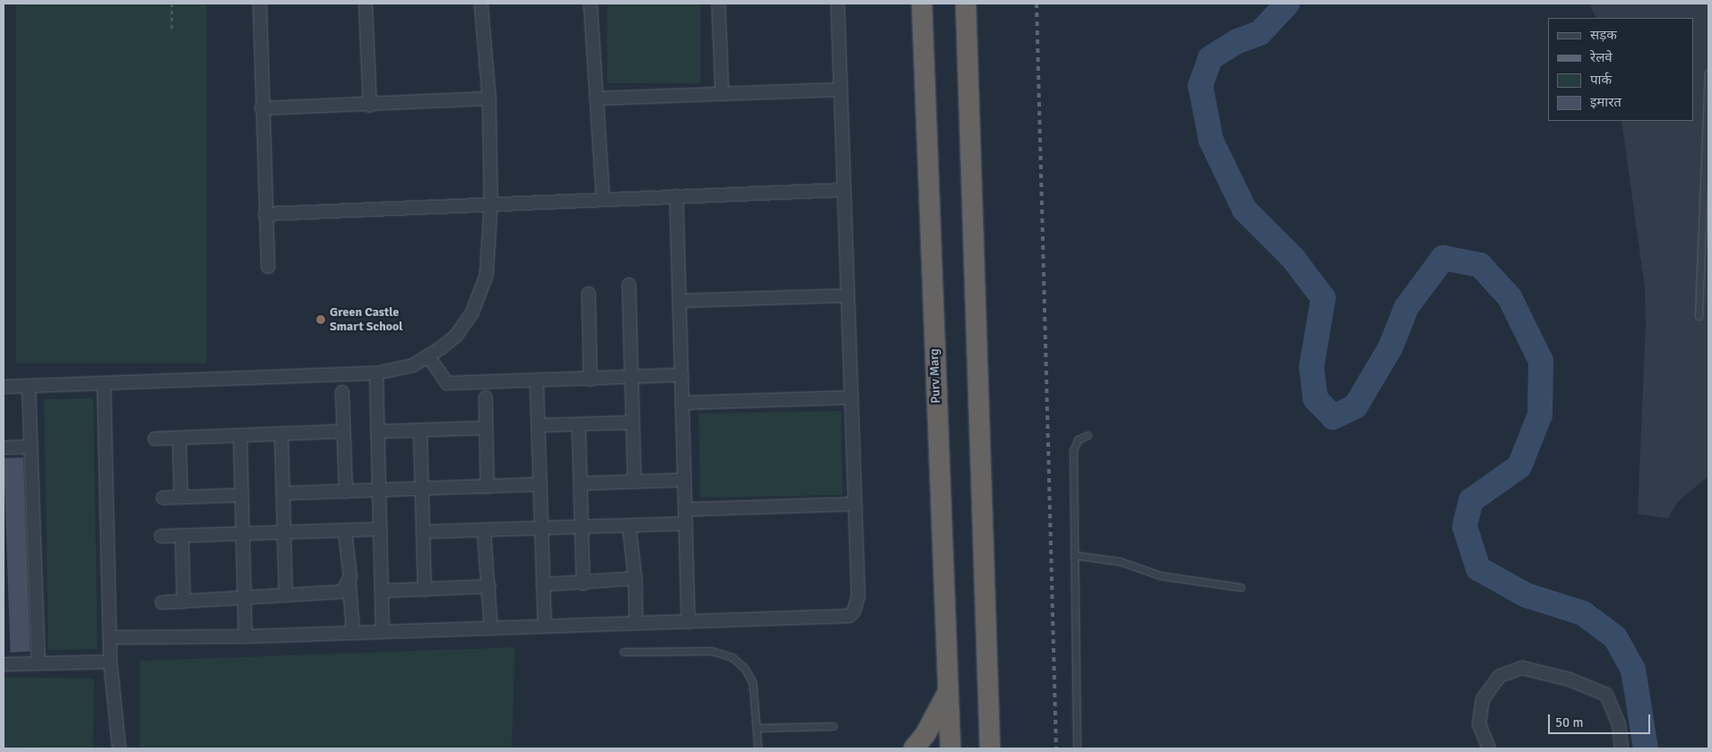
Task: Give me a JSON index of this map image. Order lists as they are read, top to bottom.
{
  "streets": {
    "highway": ["Purv Marg"]
  },
  "places": ["Green Castle Smart School"],
  "legend": [
    "सड़क",
    "रेलवे",
    "पार्क",
    "इमारत"
  ],
  "scale_bar": "50 m"
}
